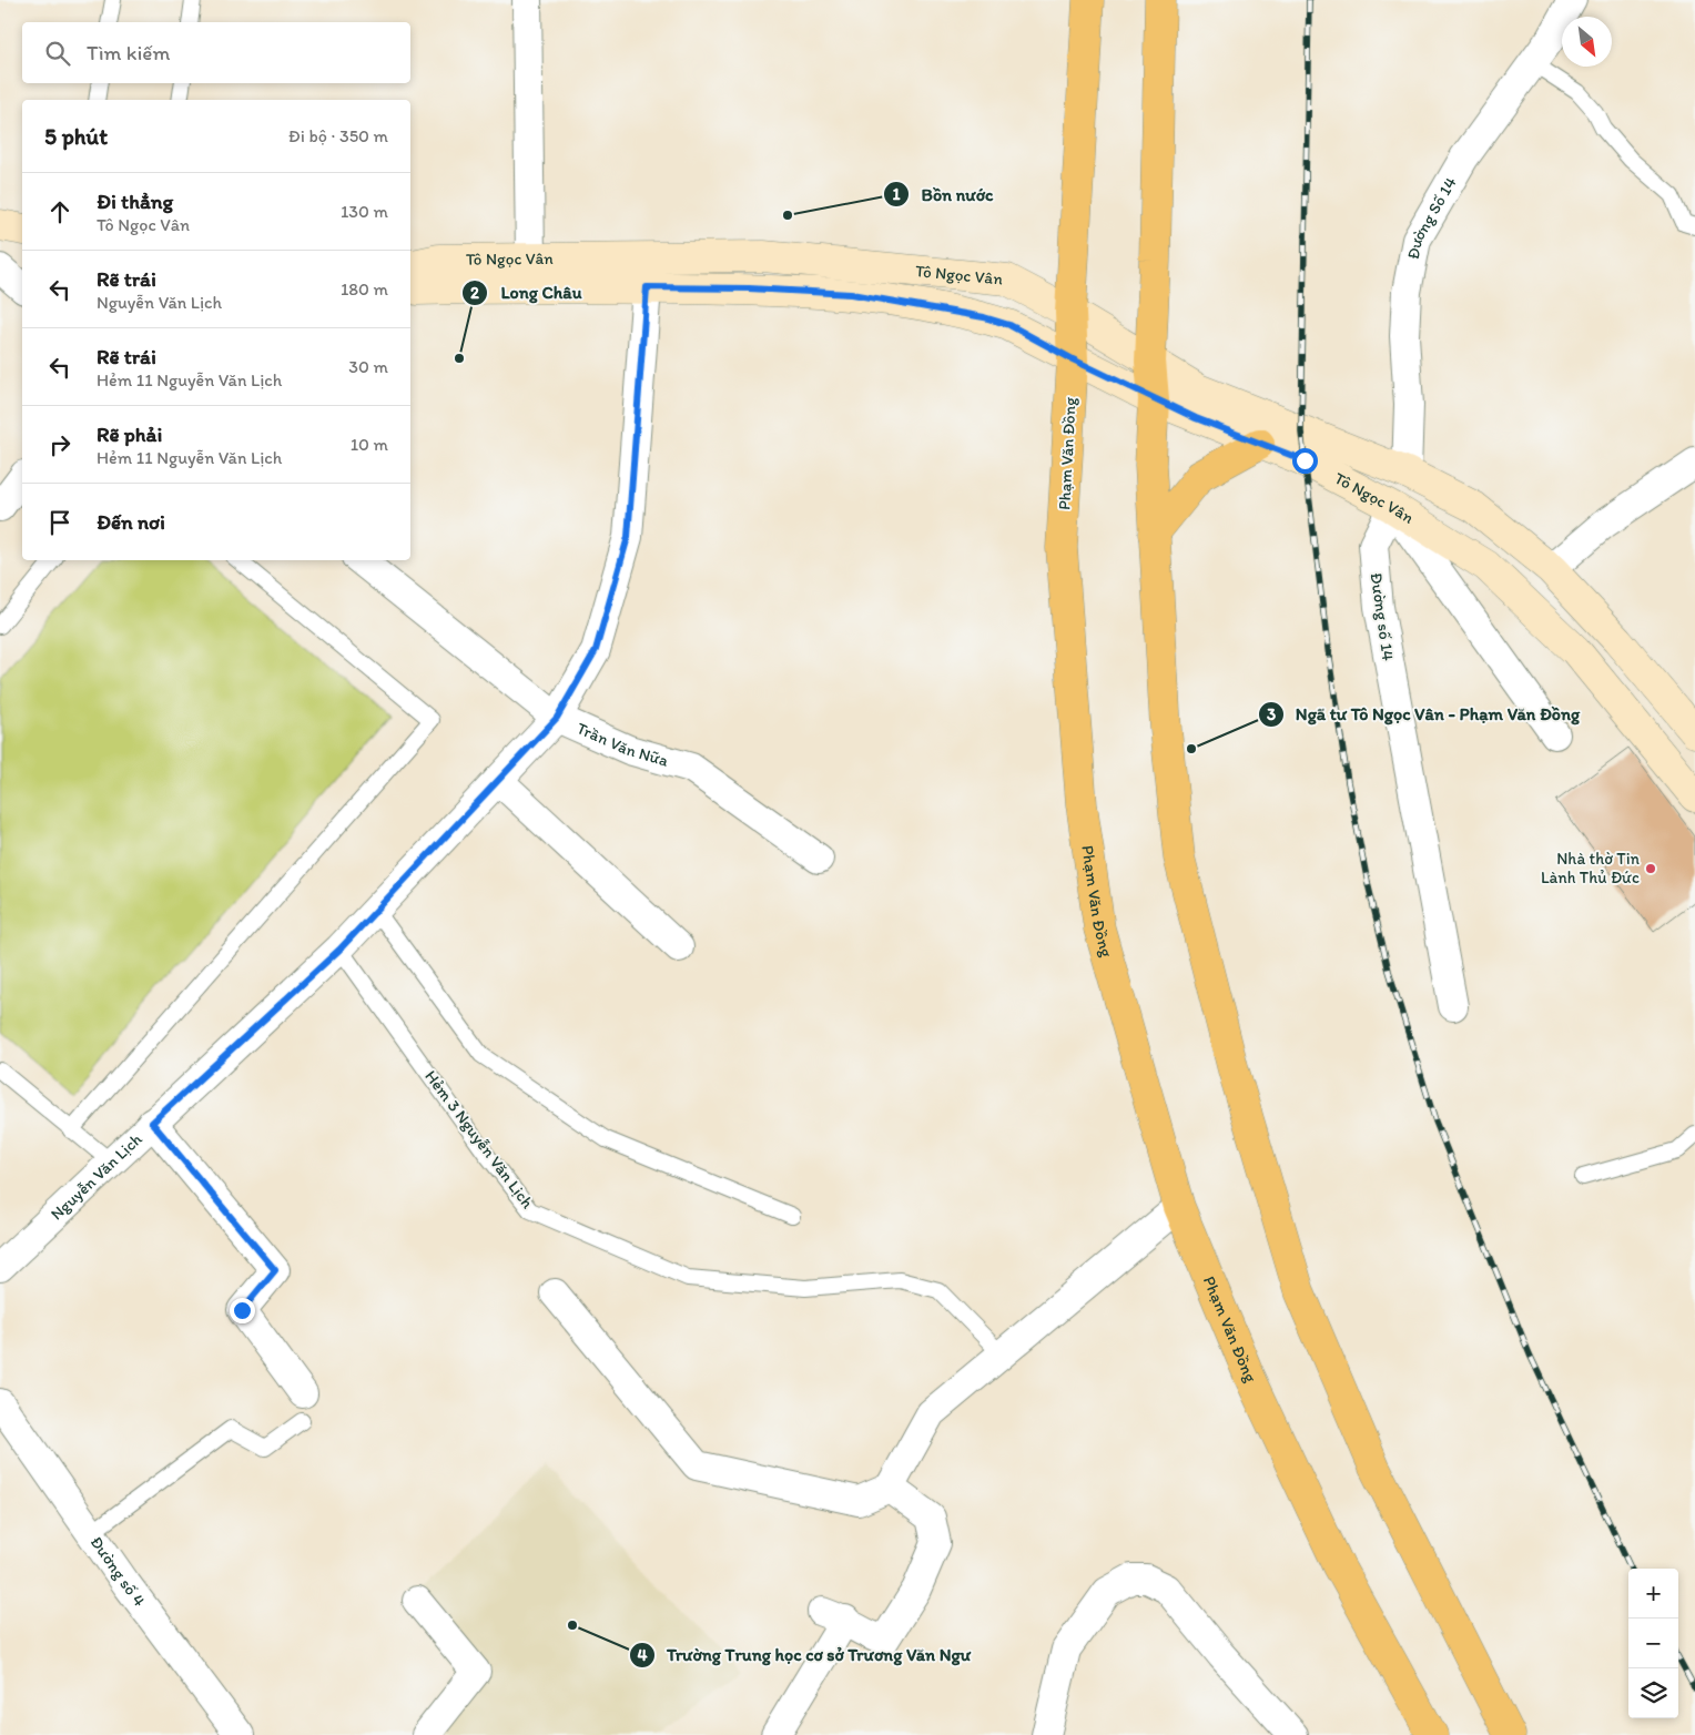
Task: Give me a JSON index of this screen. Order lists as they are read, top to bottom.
{
  "streets": {
    "highway": ["Phạm Văn Đồng"],
    "main road": ["Tô Ngọc Vân"],
    "street": [
      "Đường Số 14",
      "Đường số 14",
      "Trần Văn Nữa",
      "Nguyễn Văn Lịch",
      "Đường số 4"
    ],
    "lane": ["Hẻm 3 Nguyễn Văn Lịch"]
  },
  "crossings": [
    ["Đường Số 14", "Tô Ngọc Vân"],
    ["Tô Ngọc Vân", "Phạm Văn Đồng"],
    ["Tô Ngọc Vân", "Đường số 14"],
    ["Tô Ngọc Vân", "Nguyễn Văn Lịch"],
    ["Trần Văn Nữa", "Nguyễn Văn Lịch"],
    ["Hẻm 3 Nguyễn Văn Lịch", "Nguyễn Văn Lịch"]
  ],
  "places": [
    "Bồn nước",
    "Long Châu",
    "Ngã tư Tô Ngọc Vân - Phạm Văn Đồng",
    "Nhà thờ Tin Lành Thủ Đức",
    "Trường Trung học cơ sở Trương Văn Ngư"
  ],
  "north": "bottom right",
  "page": {
    "search": "Tìm kiếm",
    "heading": ["5 phút", "Đi bộ · 350 m"],
    "list": [
      ["Đi thẳng", "Tô Ngọc Vân", "130 m"],
      ["Rẽ trái", "Nguyễn Văn Lịch", "180 m"],
      ["Rẽ trái", "Hẻm 11 Nguyễn Văn Lịch", "30 m"],
      ["Rẽ phải", "Hẻm 11 Nguyễn Văn Lịch", "10 m"],
      "Đến nơi"
    ],
    "map_buttons": ["+", "−"]
  }
}
